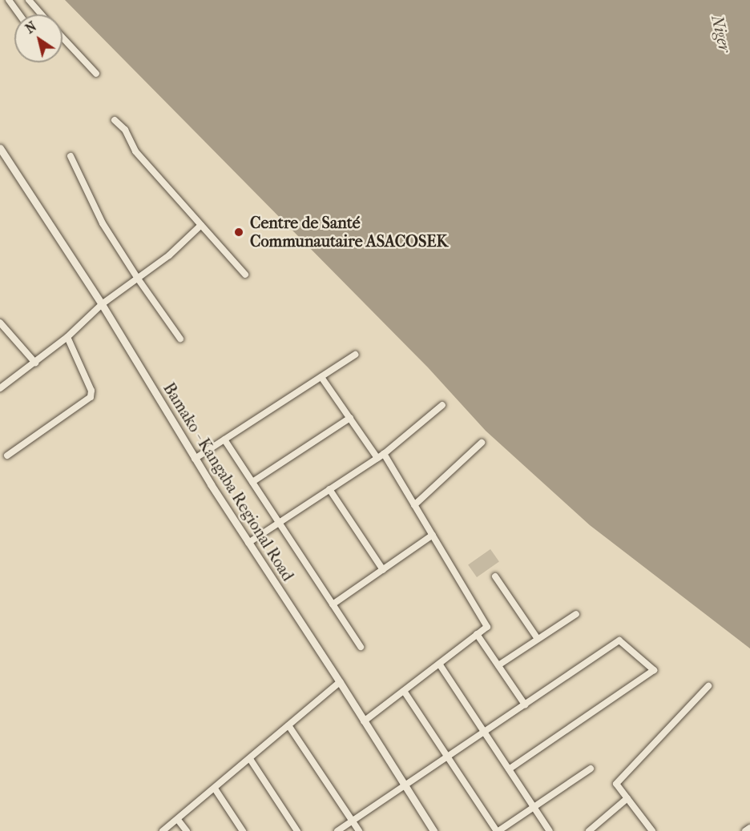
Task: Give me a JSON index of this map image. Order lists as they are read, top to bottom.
{
  "streets": {
    "street": ["Bamako - Kangaba Regional Road"]
  },
  "water": ["Niger"],
  "places": ["Centre de Santé Communautaire ASACOSEK"],
  "north": "top left"
}
